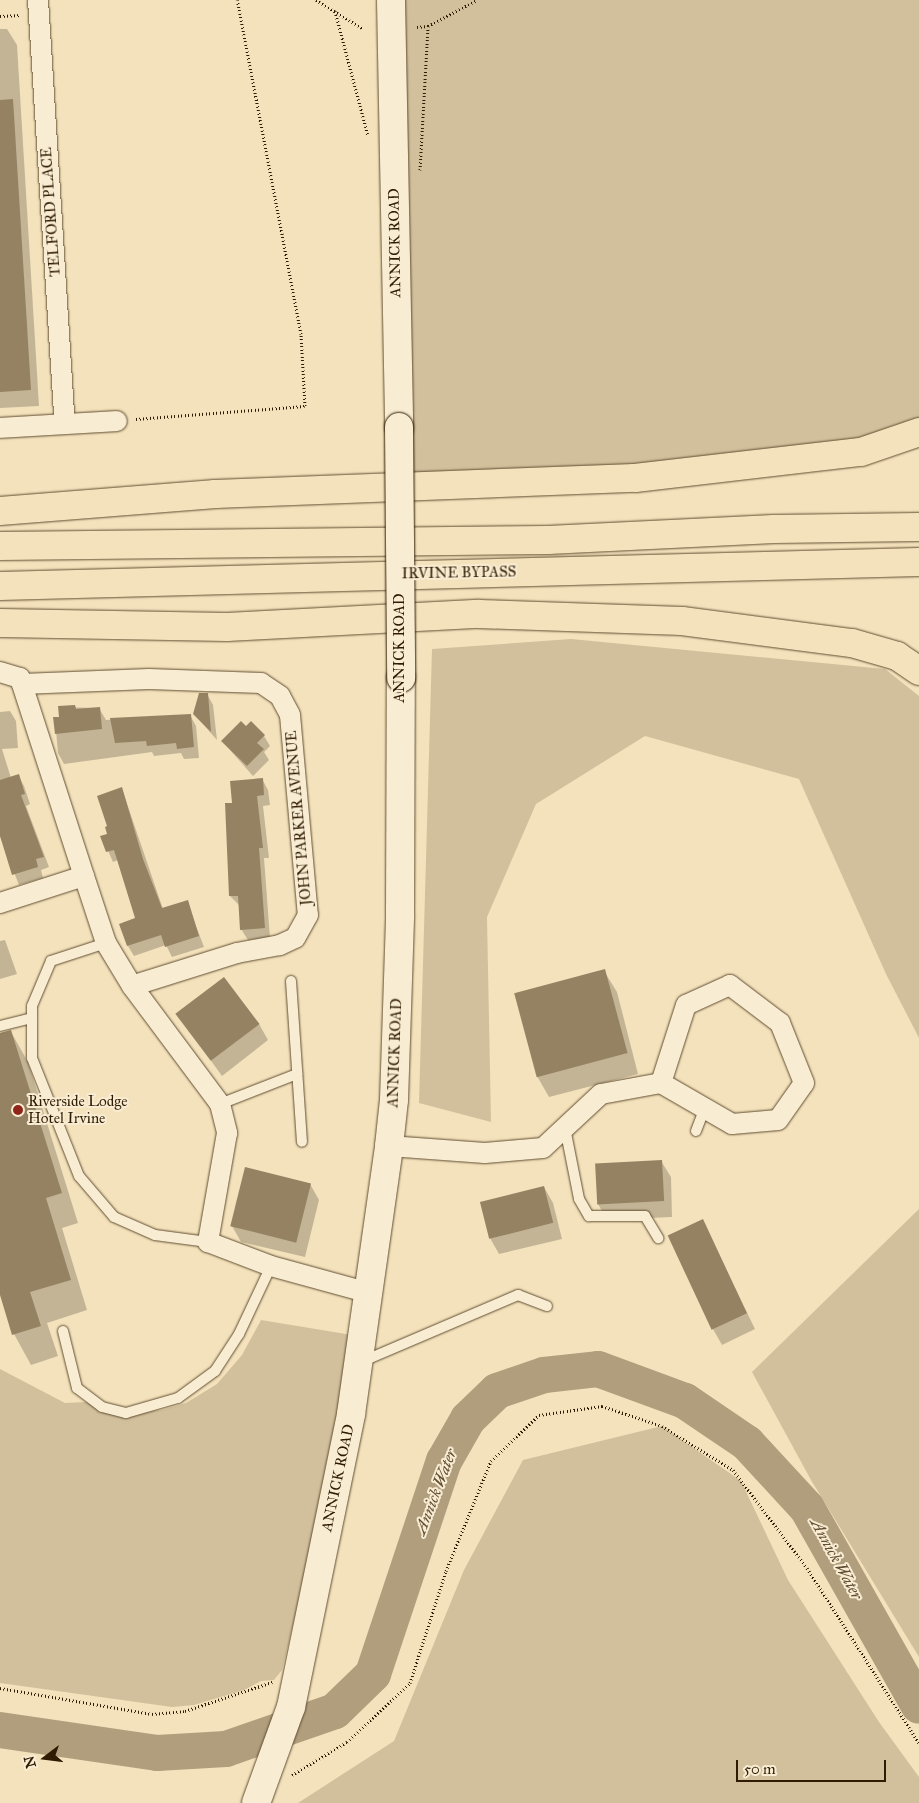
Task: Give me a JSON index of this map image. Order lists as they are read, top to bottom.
{
  "streets": {
    "highway": ["IRVINE BYPASS"],
    "main road": ["ANNICK ROAD"],
    "street": ["TELFORD PLACE", "JOHN PARKER AVENUE"]
  },
  "water": ["Annick Water"],
  "places": ["Riverside Lodge Hotel Irvine"],
  "scale_bar": "50 m",
  "north": "left"
}
